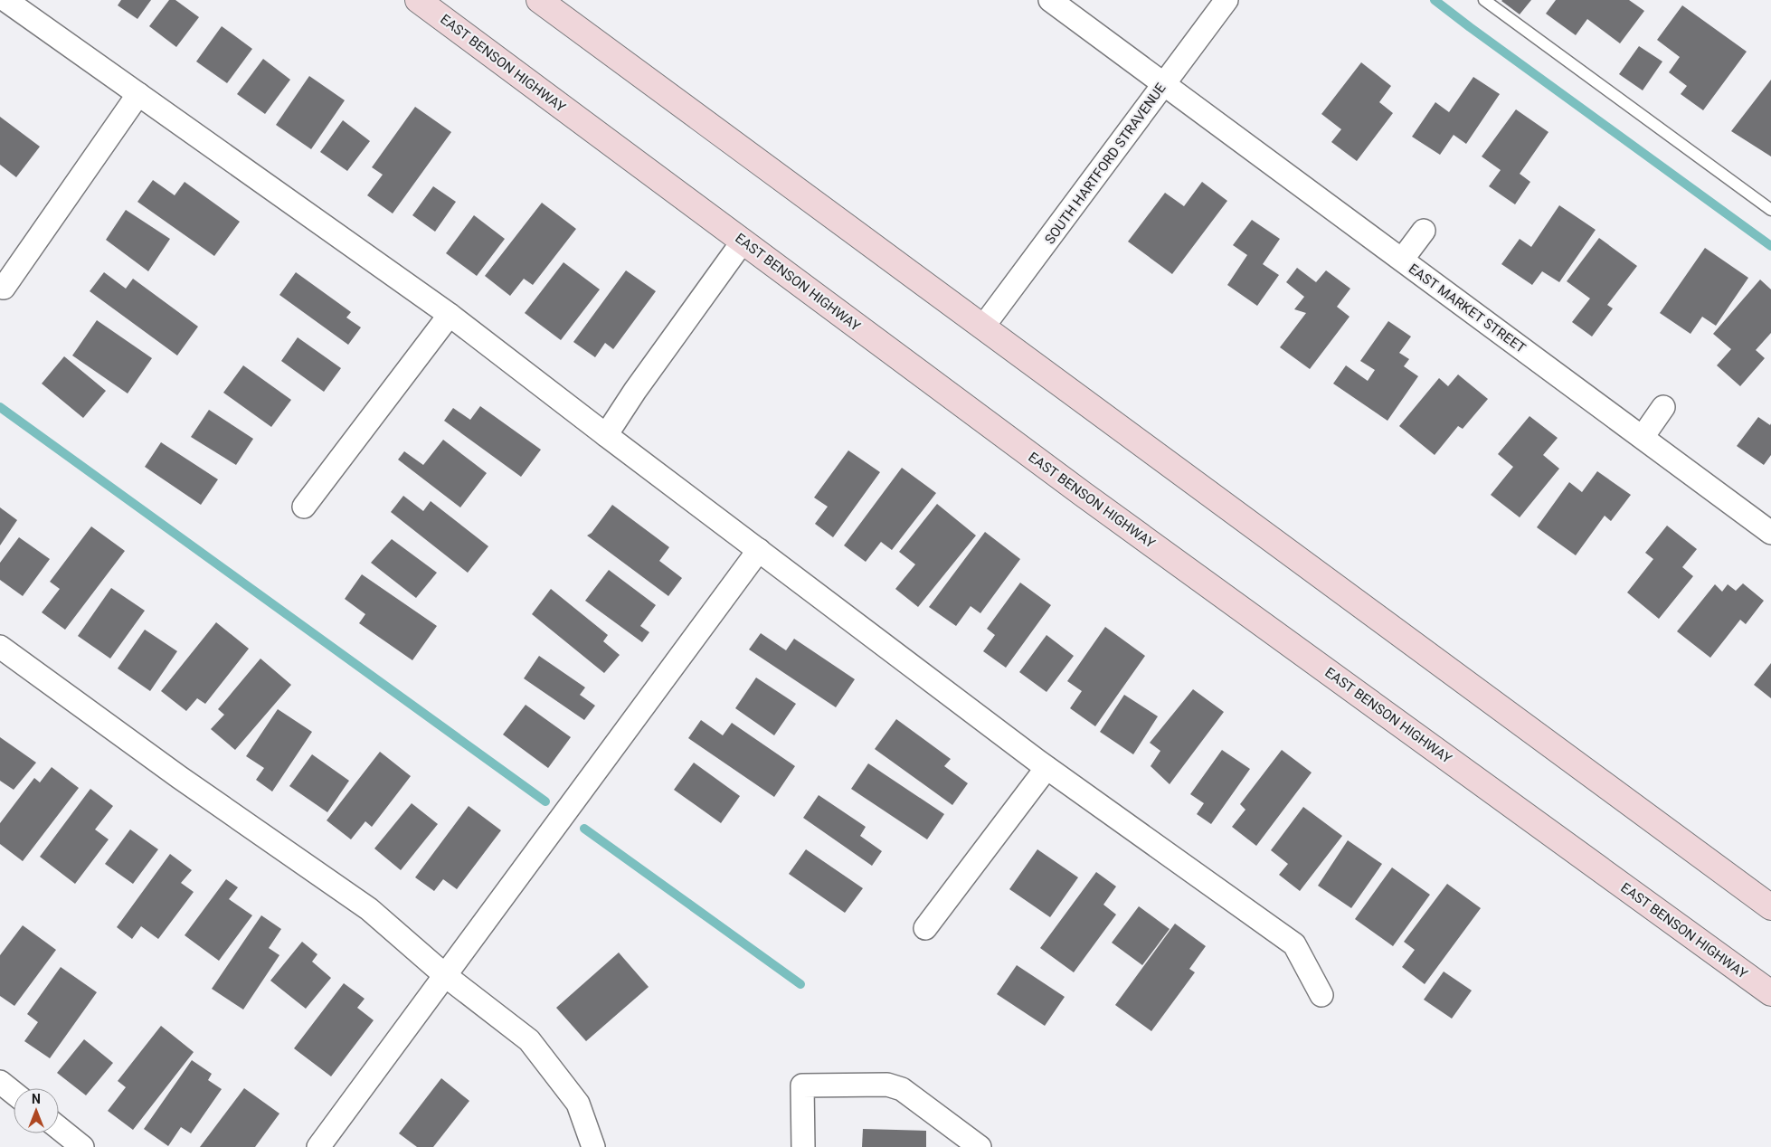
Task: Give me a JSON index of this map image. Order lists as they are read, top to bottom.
{
  "streets": {
    "main road": ["EAST BENSON HIGHWAY"],
    "street": ["SOUTH HARTFORD STRAVENUE", "EAST MARKET STREET"]
  },
  "crossings": [
    ["SOUTH HARTFORD STRAVENUE", "EAST MARKET STREET"]
  ],
  "north": "top"
}
